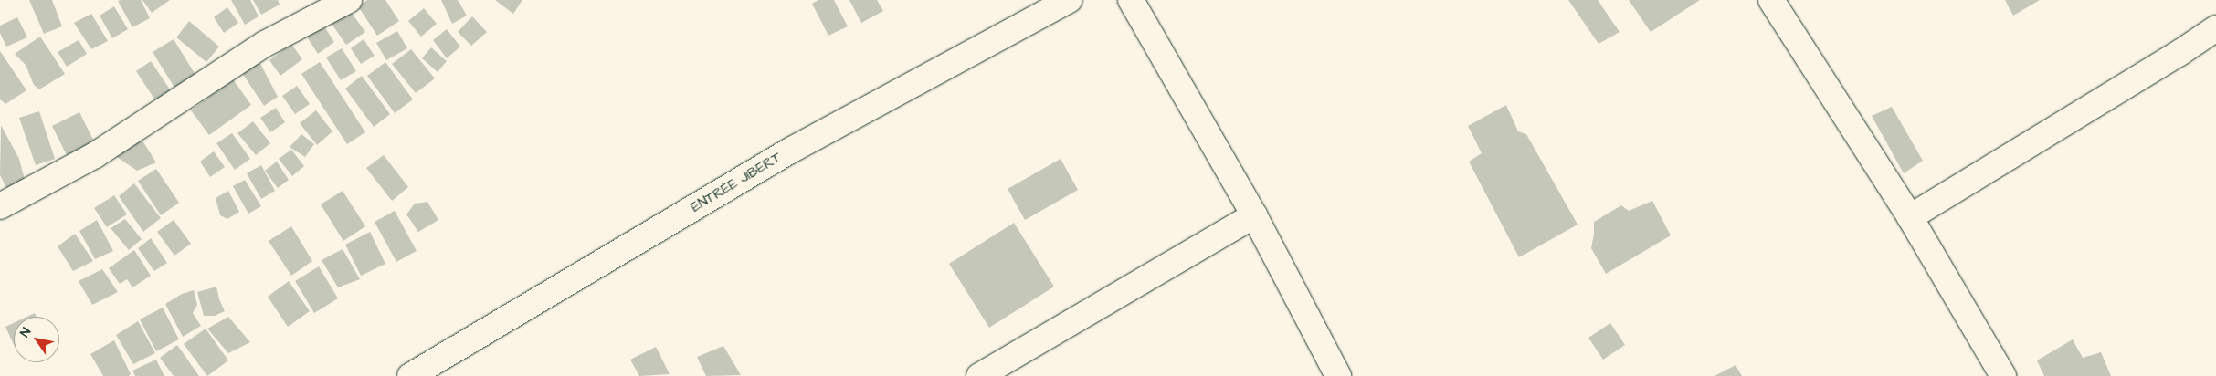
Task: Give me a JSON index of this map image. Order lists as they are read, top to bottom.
{
  "streets": {
    "street": ["ENTRÉE JIBERT"]
  },
  "north": "top left"
}
